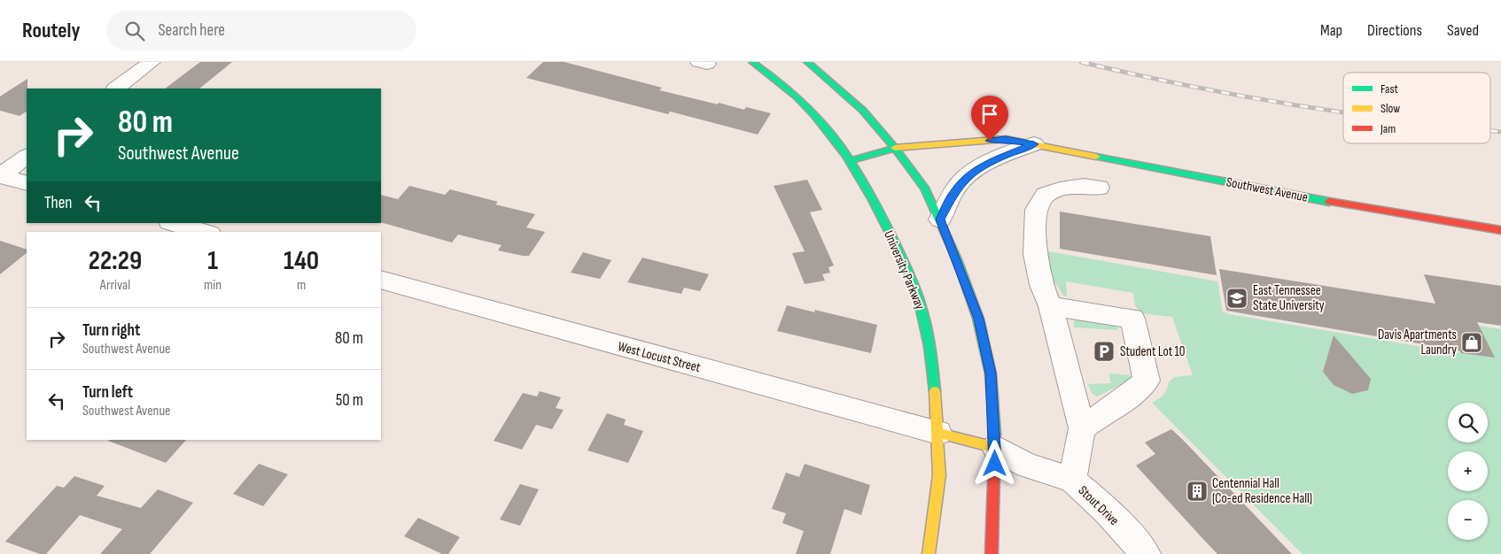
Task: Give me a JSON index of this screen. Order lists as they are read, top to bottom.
{
  "streets": {
    "main road": ["Southwest Avenue", "University Parkway"],
    "street": ["West Locust Street", "Stout Drive"]
  },
  "crossings": [
    ["Southwest Avenue", "University Parkway"],
    ["University Parkway", "West Locust Street"]
  ],
  "places": {
    "school or university": ["East Tennessee State University"],
    "shop": ["Davis Apartments Laundry"],
    "parking": ["Student Lot 10"],
    "building": ["Centennial Hall (Co-ed Residence Hall)"]
  },
  "legend": ["Fast", "Slow", "Jam"],
  "page": {
    "header": "Routely",
    "search": "Search here",
    "nav": ["Map", "Directions", "Saved"],
    "turn": ["80 m", "Southwest Avenue"],
    "then": "Then",
    "eta": [
      "22:29",
      "Arrival",
      "1",
      "min",
      "140",
      "m"
    ],
    "list": [
      {
        "name": "Turn right",
        "note": "Southwest Avenue",
        "value": "80 m"
      },
      {
        "name": "Turn left",
        "note": "Southwest Avenue",
        "value": "50 m"
      }
    ],
    "map_buttons": ["+", "−"]
  }
}
